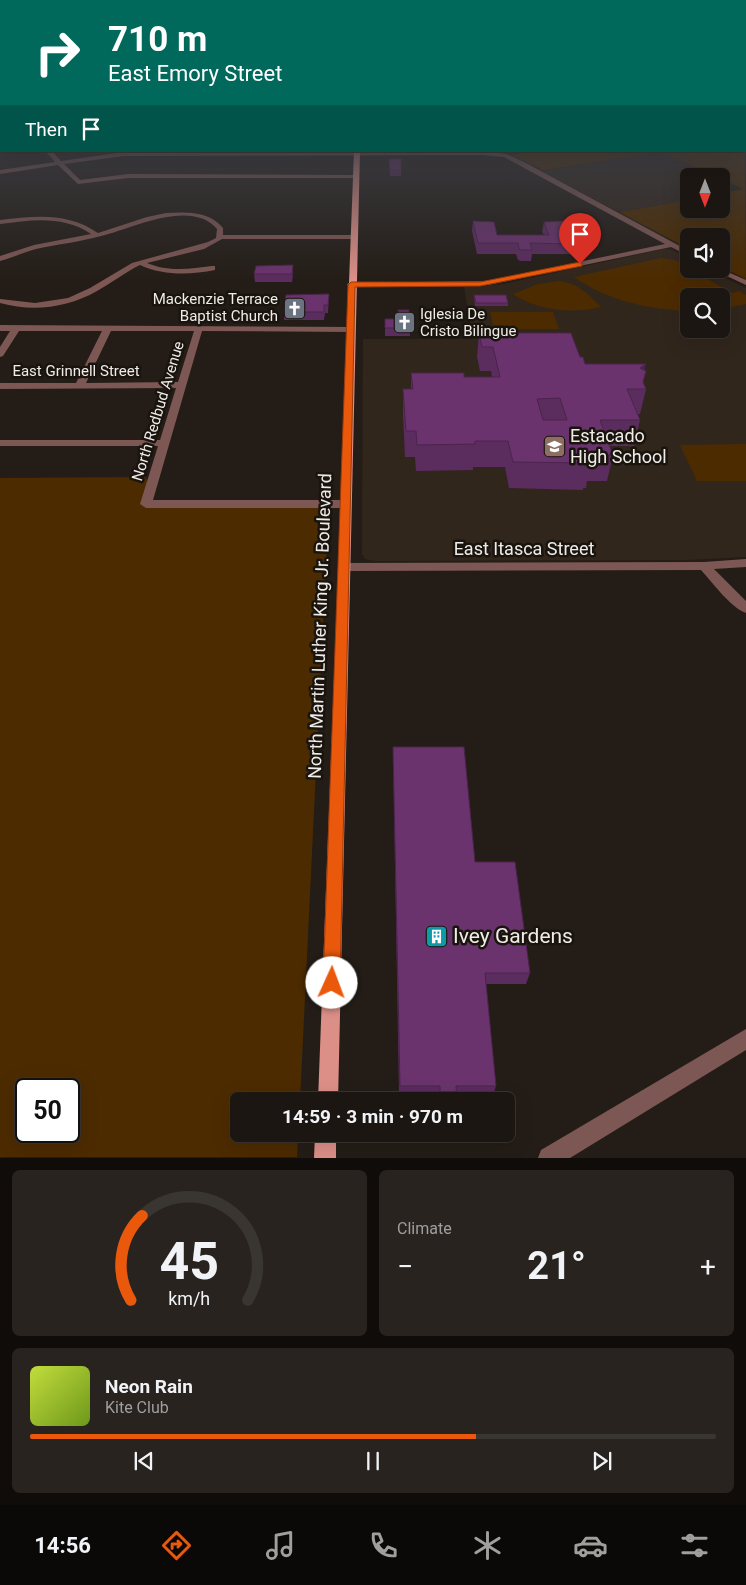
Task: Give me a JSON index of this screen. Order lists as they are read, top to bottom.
{
  "streets": {
    "main road": ["North Martin Luther King Jr. Boulevard"],
    "street": ["East Grinnell Street", "North Redbud Avenue", "East Itasca Street"]
  },
  "crossings": [
    ["East Grinnell Street", "North Redbud Avenue"],
    ["North Redbud Avenue", "North Martin Luther King Jr. Boulevard"],
    ["East Itasca Street", "North Martin Luther King Jr. Boulevard"]
  ],
  "places": {
    "church": ["Mackenzie Terrace Baptist Church", "Iglesia De Cristo Bilingue"],
    "school or university": ["Estacado High School"],
    "building": ["Ivey Gardens"]
  },
  "north": "bottom",
  "page": {
    "turn": ["710 m", "East Emory Street"],
    "then": "Then",
    "limit": "50",
    "trip": "14:59 · 3 min · 970 m",
    "tile": "Climate",
    "heat": ["−", "21°", "+"],
    "song": ["Neon Rain", "Kite Club"],
    "tabs": "14:56",
    "gauge": ["45", "km/h"]
  }
}
